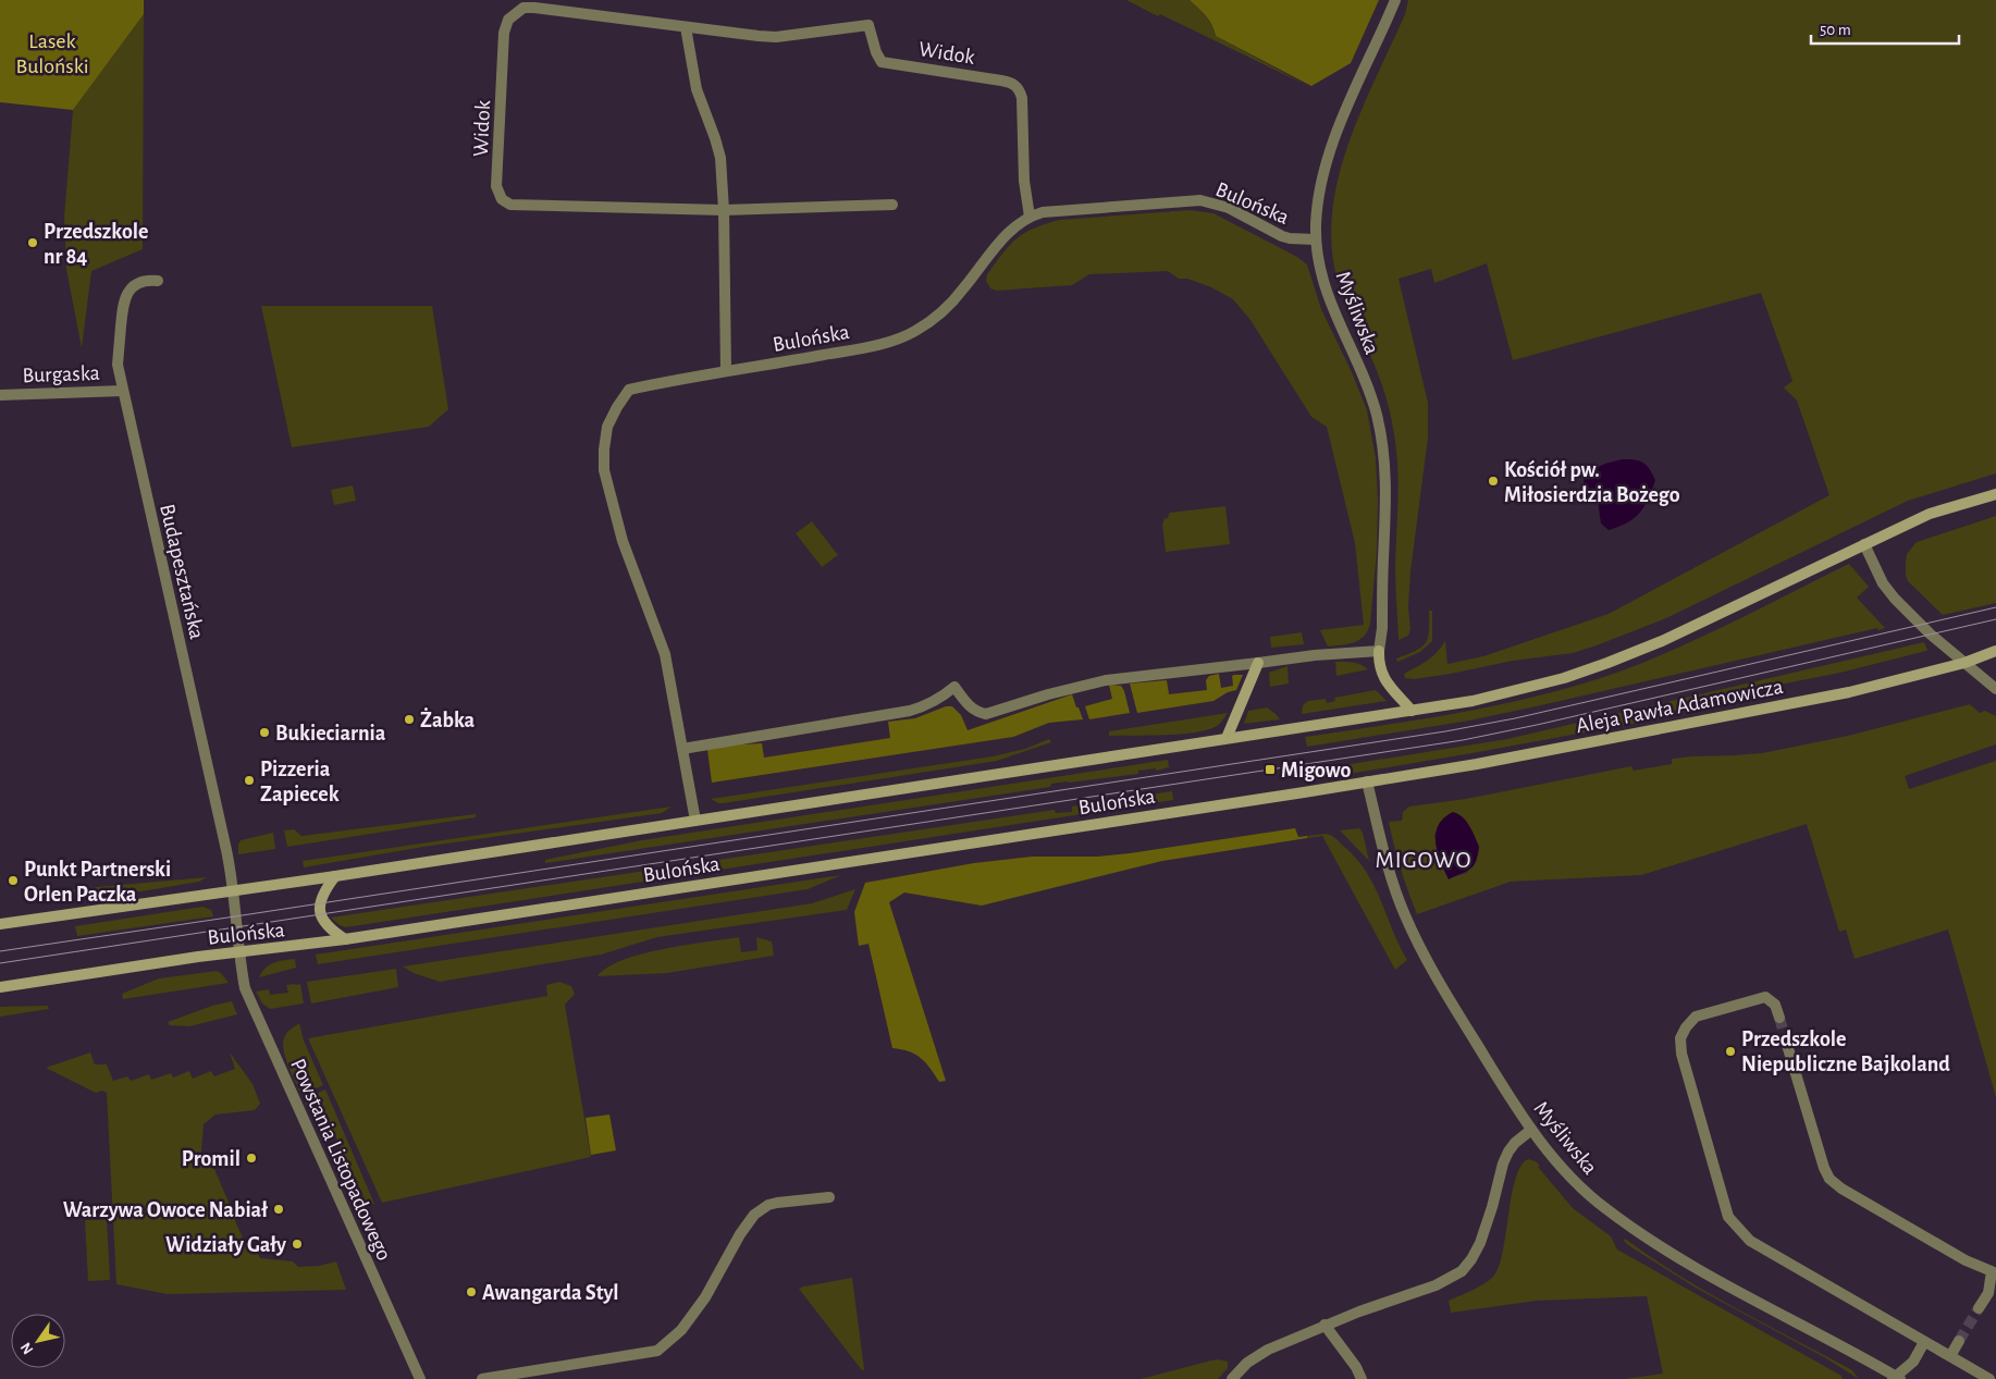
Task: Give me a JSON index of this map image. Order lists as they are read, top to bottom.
{
  "streets": {
    "main road": ["Bulońska", "Aleja Pawła Adamowicza"],
    "street": [
      "Widok",
      "Myśliwska",
      "Burgaska",
      "Budapesztańska",
      "Powstania Listopadowego"
    ]
  },
  "crossings": [
    ["Widok", "Bulońska"],
    ["Bulońska", "Myśliwska"],
    ["Bulońska", "Budapesztańska"],
    ["Bulońska", "Aleja Pawła Adamowicza"],
    ["Bulońska", "Powstania Listopadowego"],
    ["Myśliwska", "Aleja Pawła Adamowicza"],
    ["Burgaska", "Budapesztańska"],
    ["Budapesztańska", "Powstania Listopadowego"]
  ],
  "districts": ["MIGOWO"],
  "parks": ["Lasek Buloński"],
  "places": {
    "other": [
      "Przedszkole nr 84",
      "Kościół pw. Miłosierdzia Bożego",
      "Żabka",
      "Bukieciarnia",
      "Pizzeria Zapiecek",
      "Punkt Partnerski Orlen Paczka",
      "Przedszkole Niepubliczne Bajkoland",
      "Promil",
      "Warzywa Owoce Nabiał",
      "Widziały Gały",
      "Awangarda Styl"
    ],
    "transit": ["Migowo"]
  },
  "scale_bar": "50 m",
  "north": "bottom left"
}
